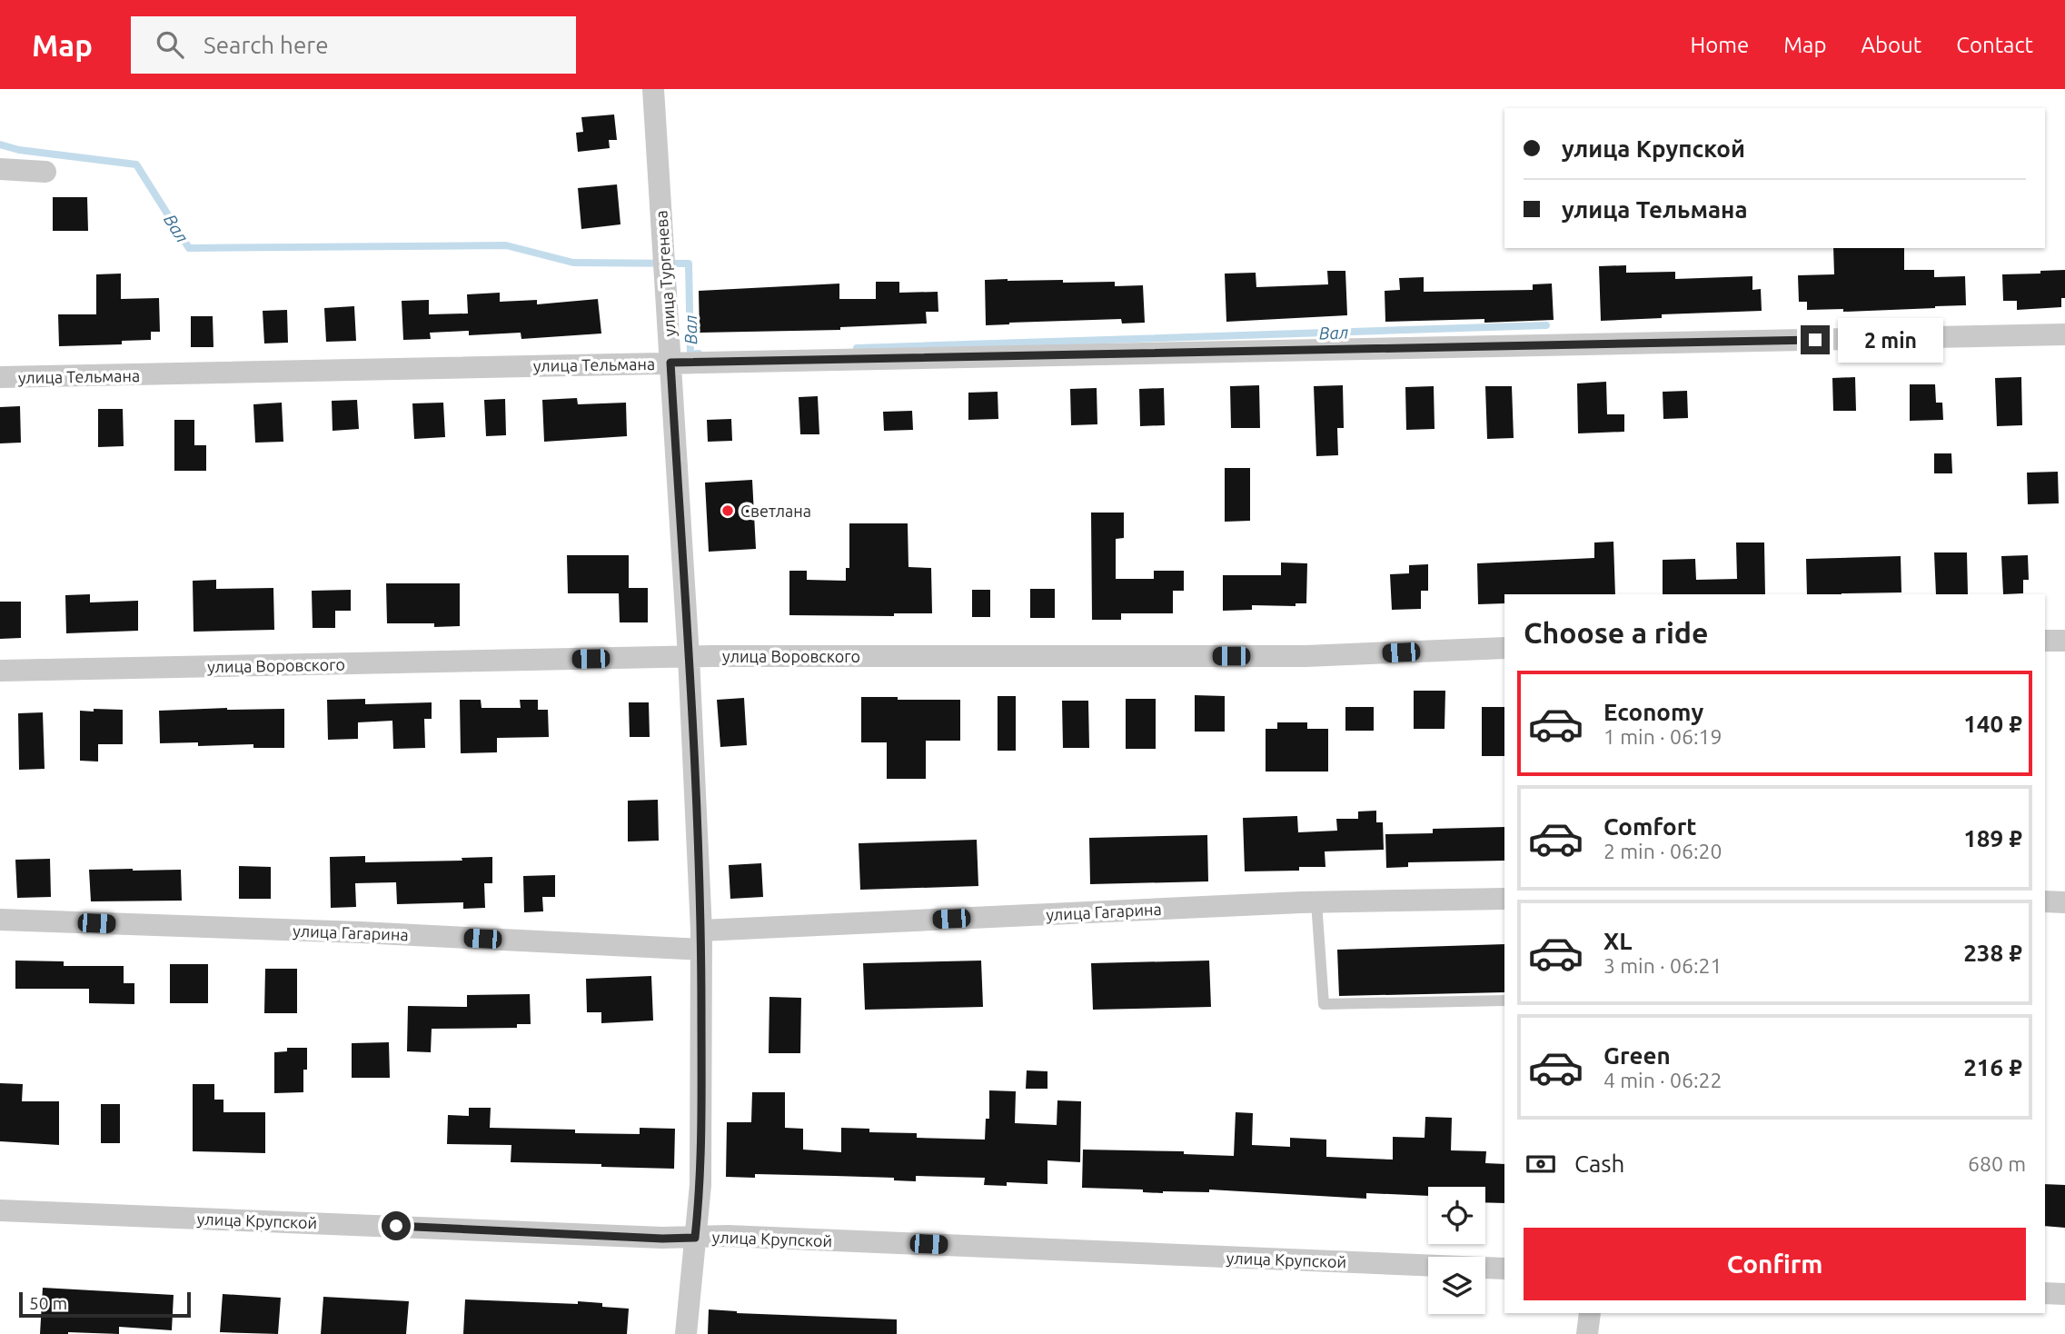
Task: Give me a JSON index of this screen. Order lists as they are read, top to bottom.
{
  "streets": {
    "street": [
      "улица Тургенева",
      "улица Тельмана",
      "улица Воровского",
      "улица Гагарина",
      "улица Крупской"
    ]
  },
  "crossings": [
    ["улица Тургенева", "улица Тельмана"],
    ["улица Тургенева", "улица Воровского"],
    ["улица Тургенева", "улица Гагарина"],
    ["улица Тургенева", "улица Крупской"]
  ],
  "water": ["Вал"],
  "places": ["Светлана"],
  "scale_bar": "50 m",
  "page": {
    "header": "Map",
    "search": "Search here",
    "nav": [
      "Home",
      "Map",
      "About",
      "Contact"
    ],
    "banner": ["улица Крупской", "улица Тельмана"],
    "bubble": "2 min",
    "heading": "Choose a ride",
    "list": [
      {
        "name": "Economy",
        "note": "1 min · 06:19",
        "value": "140 ₽"
      },
      {
        "name": "Comfort",
        "note": "2 min · 06:20",
        "value": "189 ₽"
      },
      {
        "name": "XL",
        "note": "3 min · 06:21",
        "value": "238 ₽"
      },
      {
        "name": "Green",
        "note": "4 min · 06:22",
        "value": "216 ₽"
      }
    ],
    "pay": ["Cash", "680 m"],
    "buttons": "Confirm",
    "scale": "50 m"
  }
}
